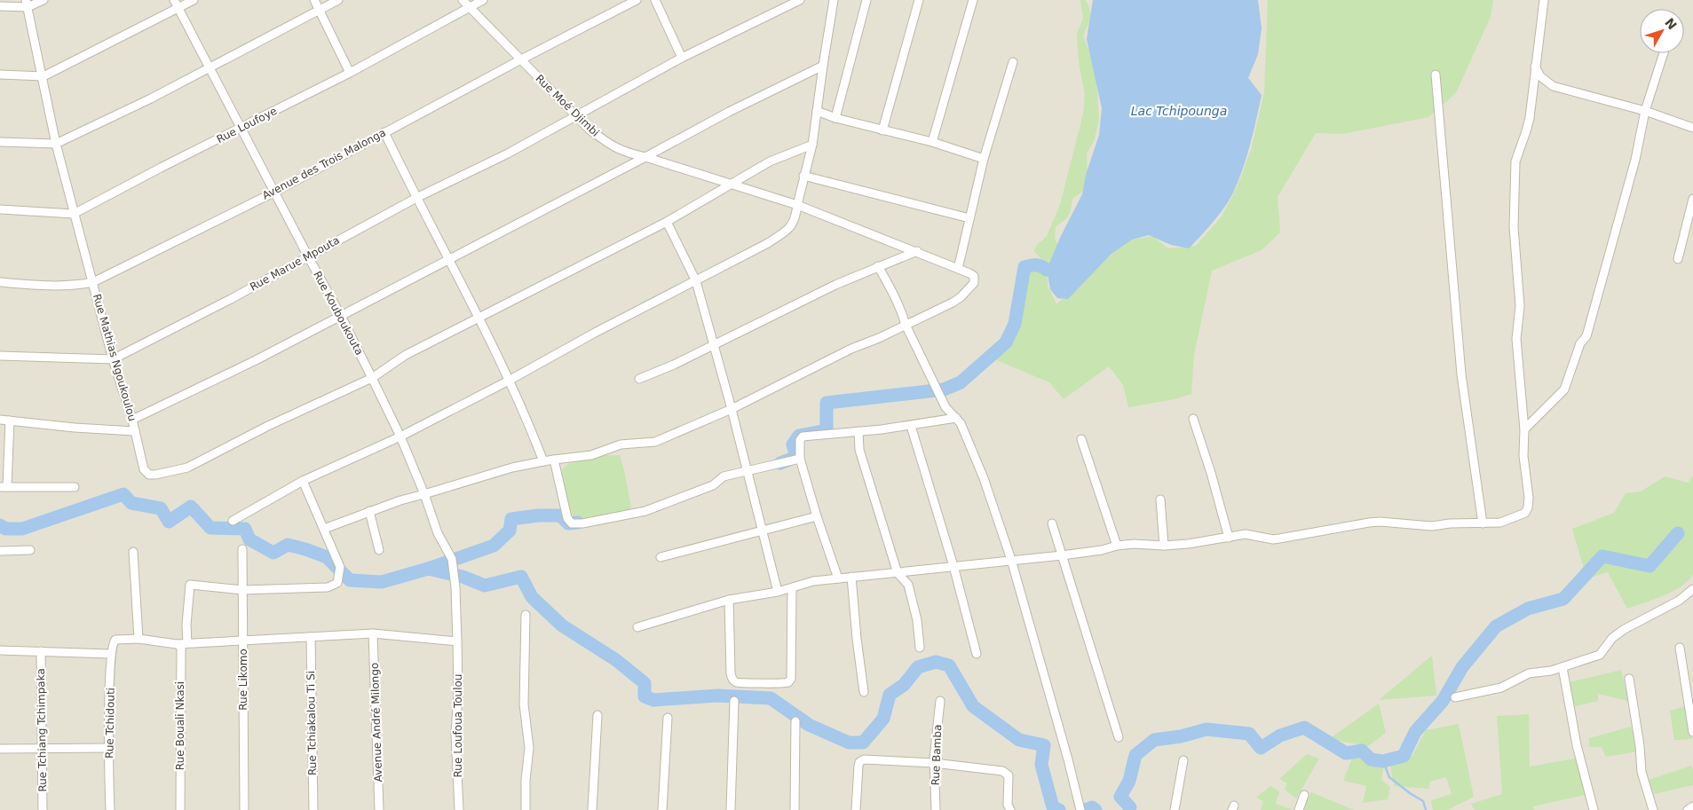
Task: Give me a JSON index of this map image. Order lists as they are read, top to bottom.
{
  "streets": {
    "street": [
      "Rue Moé Djimbi",
      "Rue Loufoye",
      "Avenue des Trois Malonga",
      "Rue Marue Mpouta",
      "Rue Kouboukouta",
      "Rue Mathias Ngoukoulou",
      "Rue Likomo",
      "Avenue André Milongo",
      "Rue Tchidouti",
      "Rue Tchiakalou Ti Si",
      "Rue Bouali Nkasi",
      "Rue Loufoua Toulou",
      "Rue Tchiang Tchimpaka",
      "Rue Bamba"
    ]
  },
  "crossings": [
    ["Rue Moé Djimbi", "Rue Loufoye"],
    ["Rue Moé Djimbi", "Avenue des Trois Malonga"],
    ["Rue Moé Djimbi", "Rue Marue Mpouta"],
    ["Rue Loufoye", "Rue Kouboukouta"],
    ["Rue Loufoye", "Rue Mathias Ngoukoulou"],
    ["Avenue des Trois Malonga", "Rue Kouboukouta"],
    ["Avenue des Trois Malonga", "Rue Mathias Ngoukoulou"],
    ["Rue Marue Mpouta", "Rue Kouboukouta"],
    ["Rue Marue Mpouta", "Rue Mathias Ngoukoulou"],
    ["Rue Kouboukouta", "Rue Mathias Ngoukoulou"],
    ["Rue Kouboukouta", "Rue Loufoua Toulou"]
  ],
  "water": ["Lac Tchipounga"],
  "north": "top right"
}
